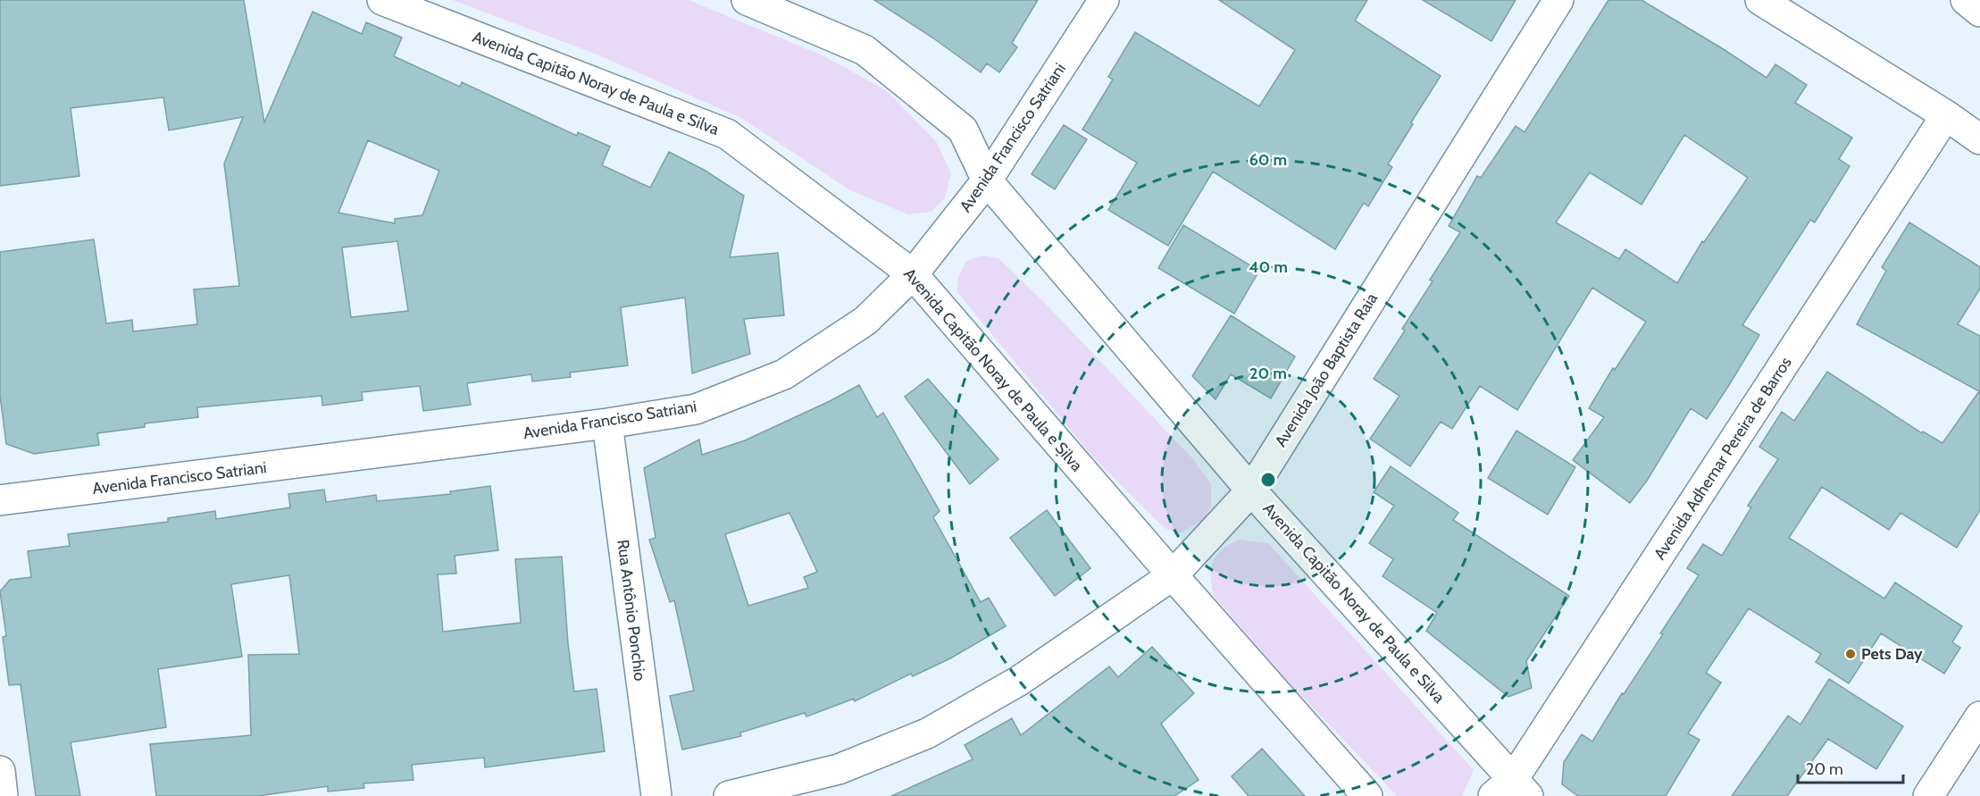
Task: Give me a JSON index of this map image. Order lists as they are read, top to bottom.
{
  "streets": {
    "main road": [
      "Avenida Capitão Noray de Paula e Silva",
      "Avenida Francisco Satriani",
      "Avenida João Baptista Raia",
      "Avenida Adhemar Pereira de Barros",
      "Rua Antônio Ponchio"
    ]
  },
  "crossings": [
    ["Avenida Capitão Noray de Paula e Silva", "Avenida Francisco Satriani"],
    ["Avenida Capitão Noray de Paula e Silva", "Avenida João Baptista Raia"],
    ["Avenida Capitão Noray de Paula e Silva", "Avenida Adhemar Pereira de Barros"],
    ["Avenida Francisco Satriani", "Rua Antônio Ponchio"]
  ],
  "places": ["Pets Day"],
  "scale_bar": "20 m",
  "rings": ["60 m", "40 m", "20 m"]
}
